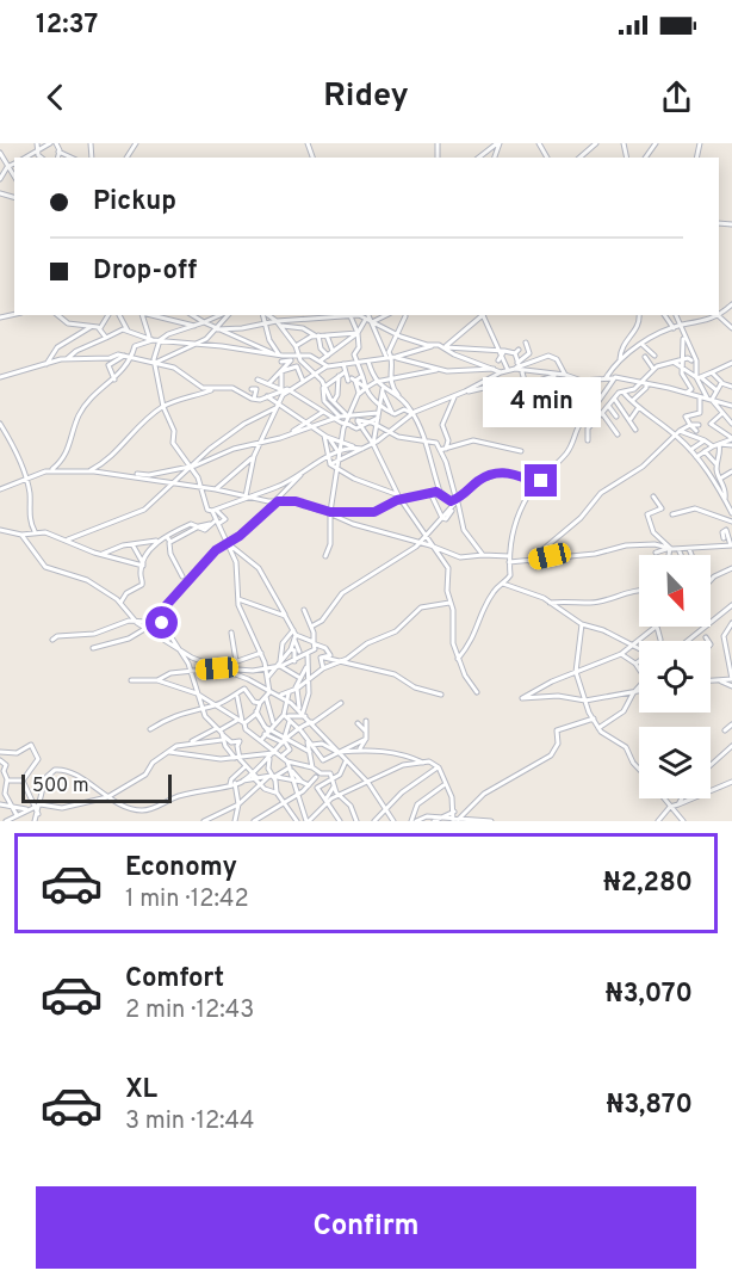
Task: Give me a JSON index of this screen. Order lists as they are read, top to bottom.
{
  "scale_bar": "500 m",
  "north": "bottom right",
  "page": {
    "status": "12:37",
    "header": "Ridey",
    "banner": ["Pickup", "Drop-off"],
    "bubble": "4 min",
    "scale": "500 m",
    "list": [
      {
        "name": "Economy",
        "note": "1 min · 12:42",
        "value": "₦2,280"
      },
      {
        "name": "Comfort",
        "note": "2 min · 12:43",
        "value": "₦3,070"
      },
      {
        "name": "XL",
        "note": "3 min · 12:44",
        "value": "₦3,870"
      }
    ],
    "buttons": "Confirm"
  }
}
